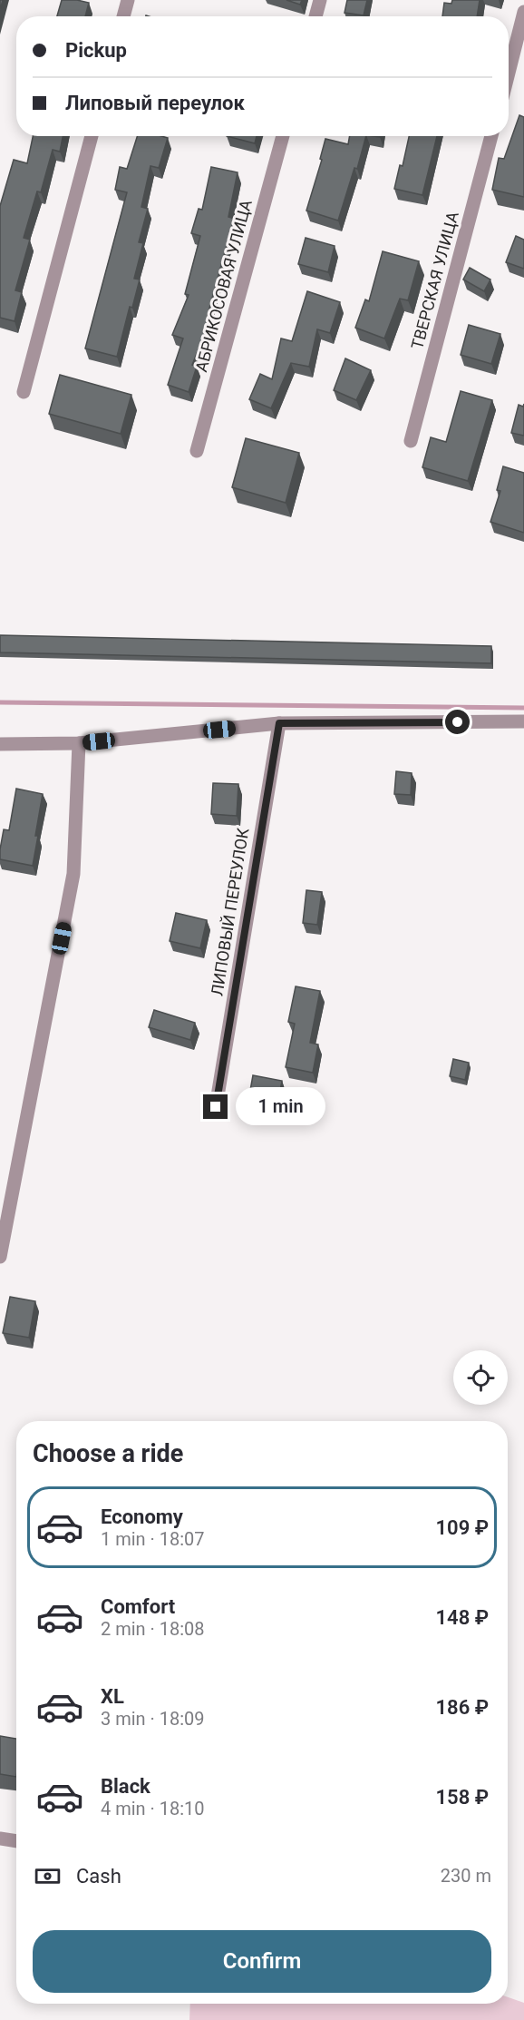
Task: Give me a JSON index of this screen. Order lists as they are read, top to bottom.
{
  "streets": {
    "street": ["ТВЕРСКАЯ УЛИЦА", "АБРИКОСОВАЯ УЛИЦА", "ЛИПОВЫЙ ПЕРЕУЛОК"]
  },
  "page": {
    "banner": ["Pickup", "Липовый переулок"],
    "bubble": "1 min",
    "heading": "Choose a ride",
    "list": [
      {
        "name": "Economy",
        "note": "1 min · 18:07",
        "value": "109 ₽"
      },
      {
        "name": "Comfort",
        "note": "2 min · 18:08",
        "value": "148 ₽"
      },
      {
        "name": "XL",
        "note": "3 min · 18:09",
        "value": "186 ₽"
      },
      {
        "name": "Black",
        "note": "4 min · 18:10",
        "value": "158 ₽"
      }
    ],
    "pay": ["Cash", "230 m"],
    "buttons": "Confirm"
  }
}
